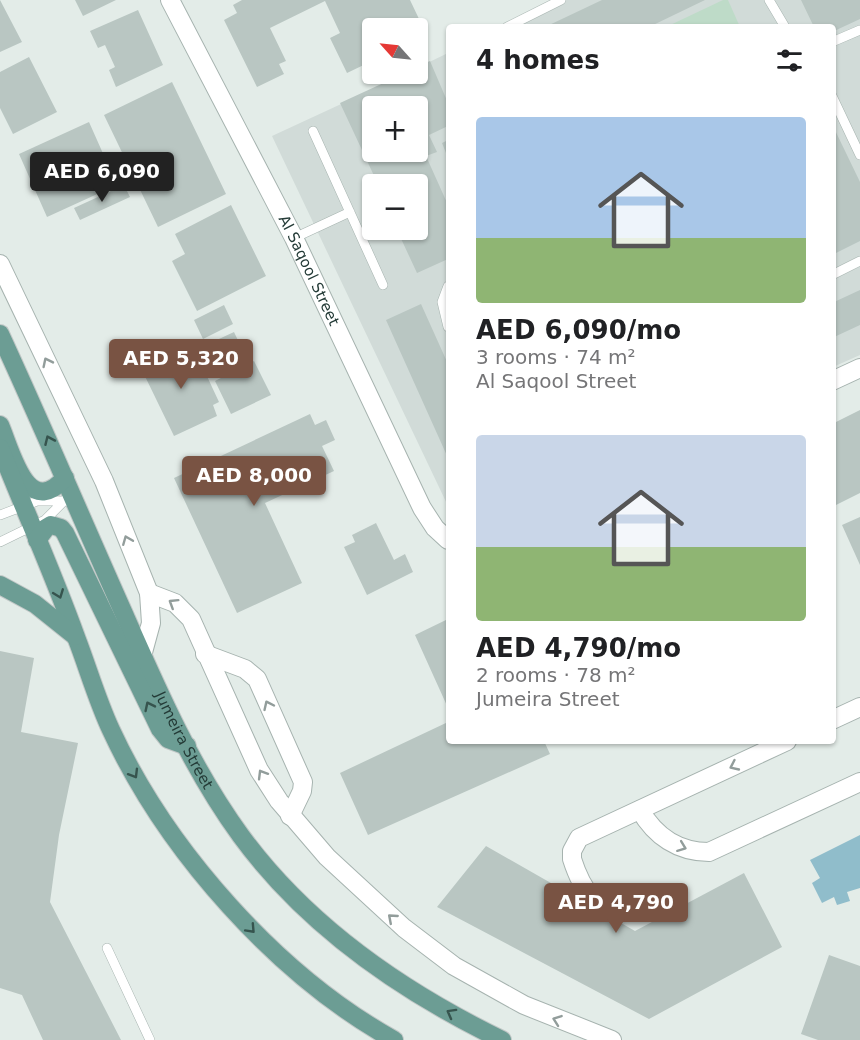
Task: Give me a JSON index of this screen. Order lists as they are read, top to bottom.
{
  "streets": {
    "main road": ["Jumeira Street"],
    "street": ["Al Saqool Street"]
  },
  "north": "top left",
  "page": {
    "map_buttons": ["+", "−"],
    "heading": "4 homes",
    "list": [
      {
        "name": "AED 6,090/mo",
        "note": "3 rooms · 74 m² · Al Saqool Street"
      },
      {
        "name": "AED 4,790/mo",
        "note": "2 rooms · 78 m² · Jumeira Street"
      }
    ],
    "price": [
      "AED 6,090",
      "AED 5,320",
      "AED 8,000",
      "AED 4,790"
    ]
  }
}
